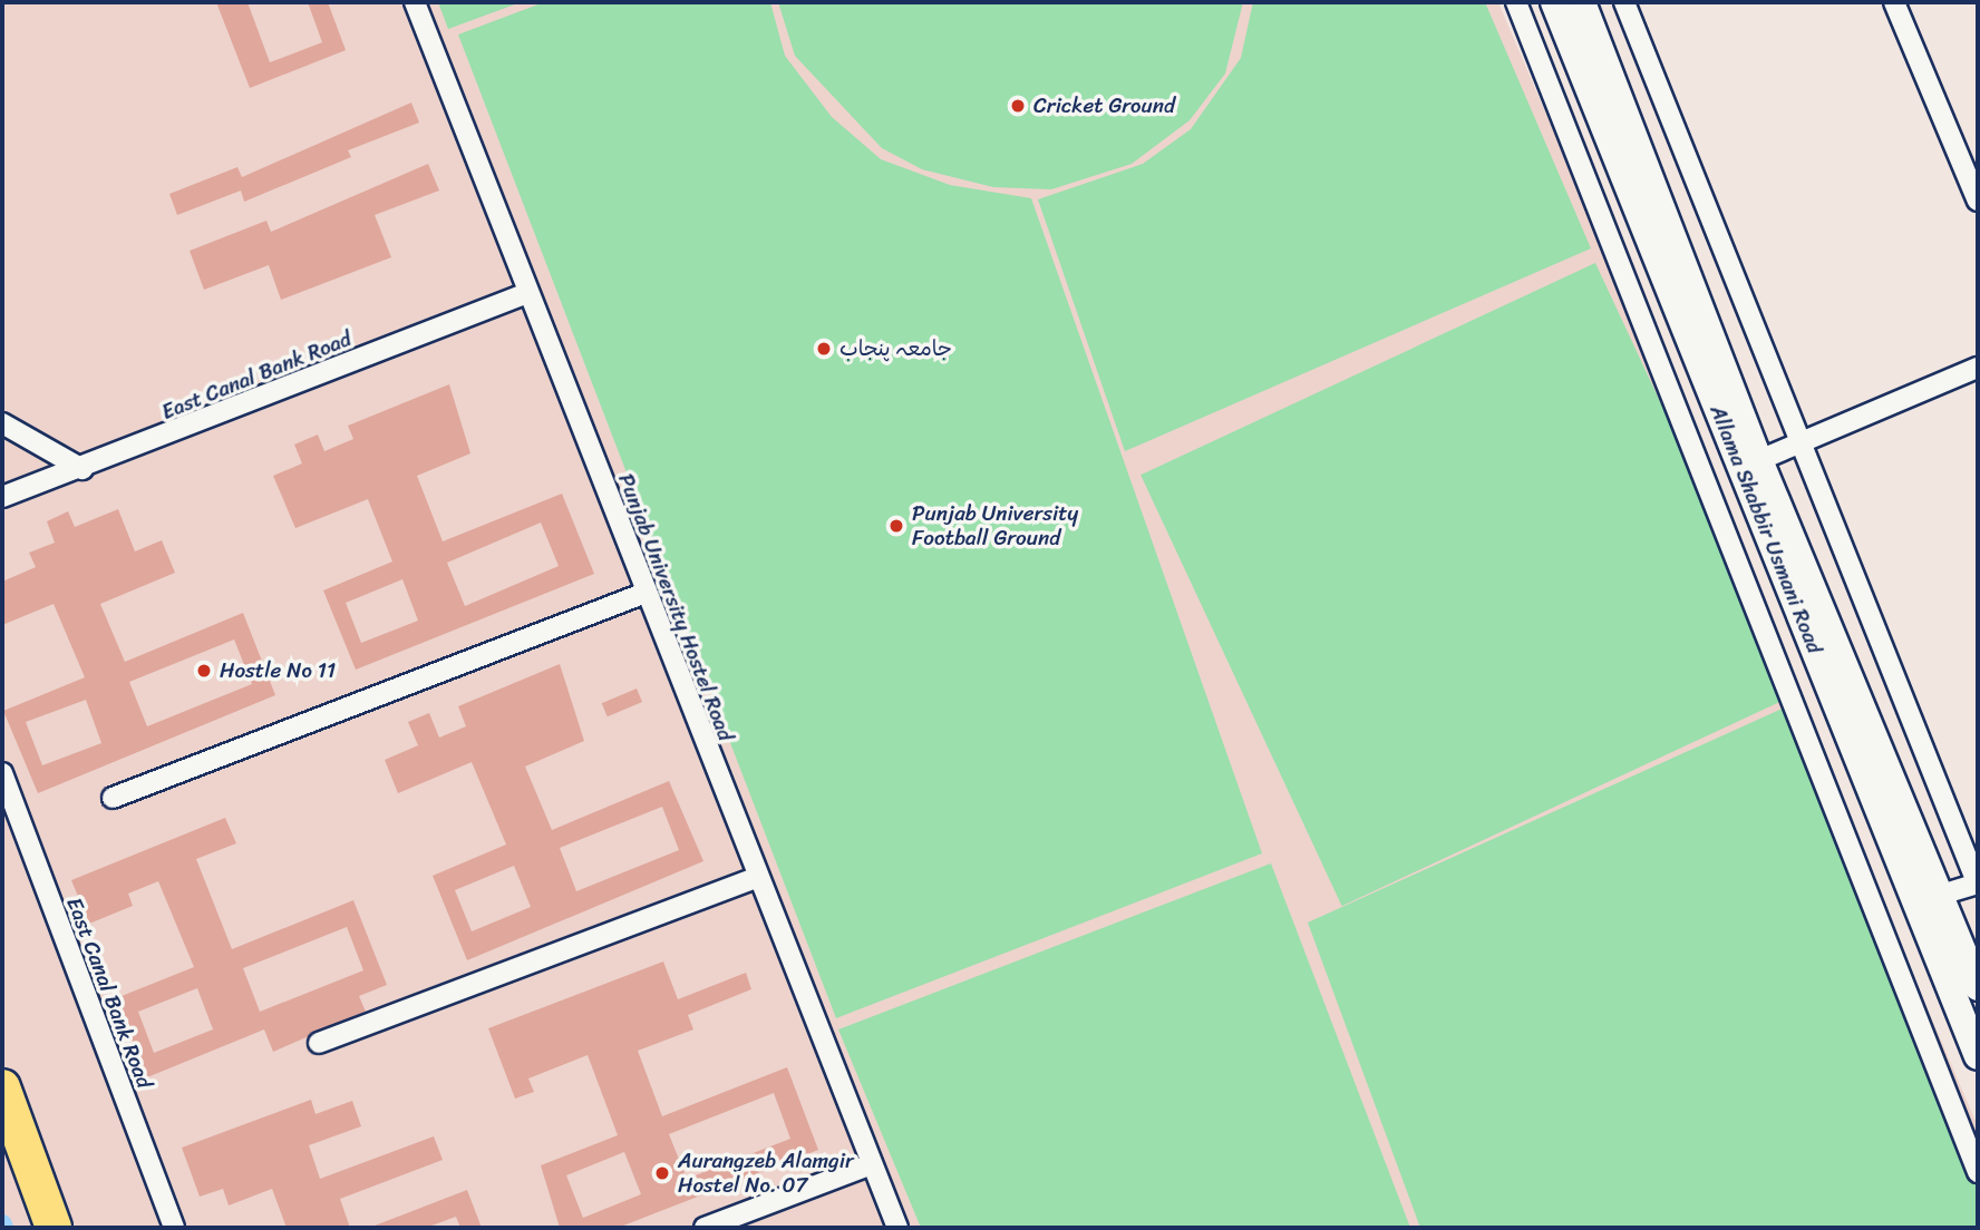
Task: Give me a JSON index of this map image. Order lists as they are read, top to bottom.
{
  "streets": {
    "main road": ["Allama Shabbir Usmani Road"],
    "street": ["East Canal Bank Road", "Punjab University Hostel Road"]
  },
  "crossings": [
    ["East Canal Bank Road", "Punjab University Hostel Road"]
  ],
  "places": [
    "Cricket Ground",
    "جامعہ پنجاب",
    "Punjab University Football Ground",
    "Hostle No 11",
    "Aurangzeb Alamgir Hostel No. 07"
  ]
}
